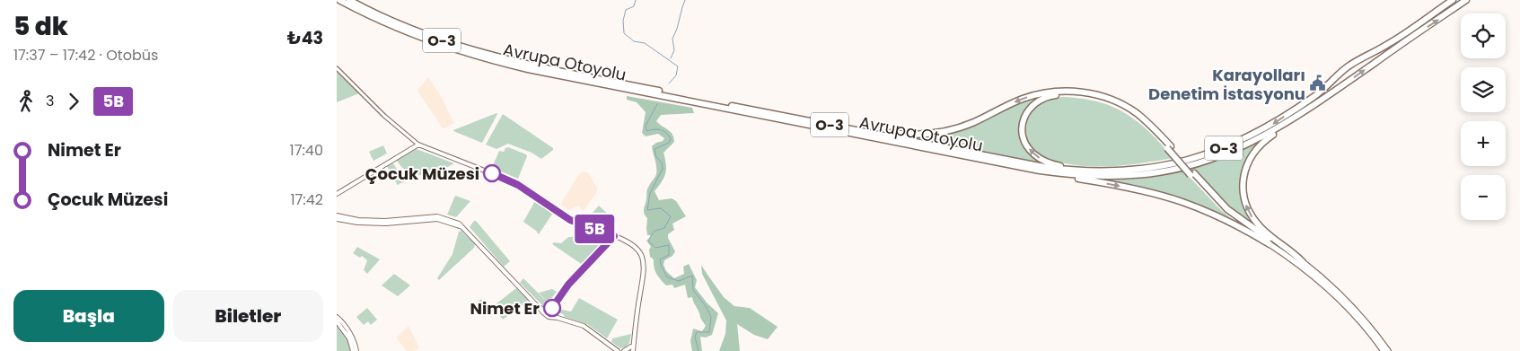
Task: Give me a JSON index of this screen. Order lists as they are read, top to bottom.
{
  "streets": {
    "highway": ["O-3", "Avrupa Otoyolu"]
  },
  "places": {
    "public building": ["Karayolları Denetim İstasyonu"],
    "other": ["Çocuk Müzesi", "Nimet Er"]
  },
  "lines": ["bus line 5B"],
  "page": {
    "heading": ["5 dk", "17:37 – 17:42 · Otobüs", "₺43"],
    "on_map": "5B",
    "map_buttons": ["+", "−"],
    "legs": ["3", "5B"],
    "list": [
      {
        "name": "Nimet Er",
        "value": "17:40"
      },
      {
        "name": "Çocuk Müzesi",
        "value": "17:42"
      }
    ],
    "buttons": ["Başla", "Biletler"]
  }
}
